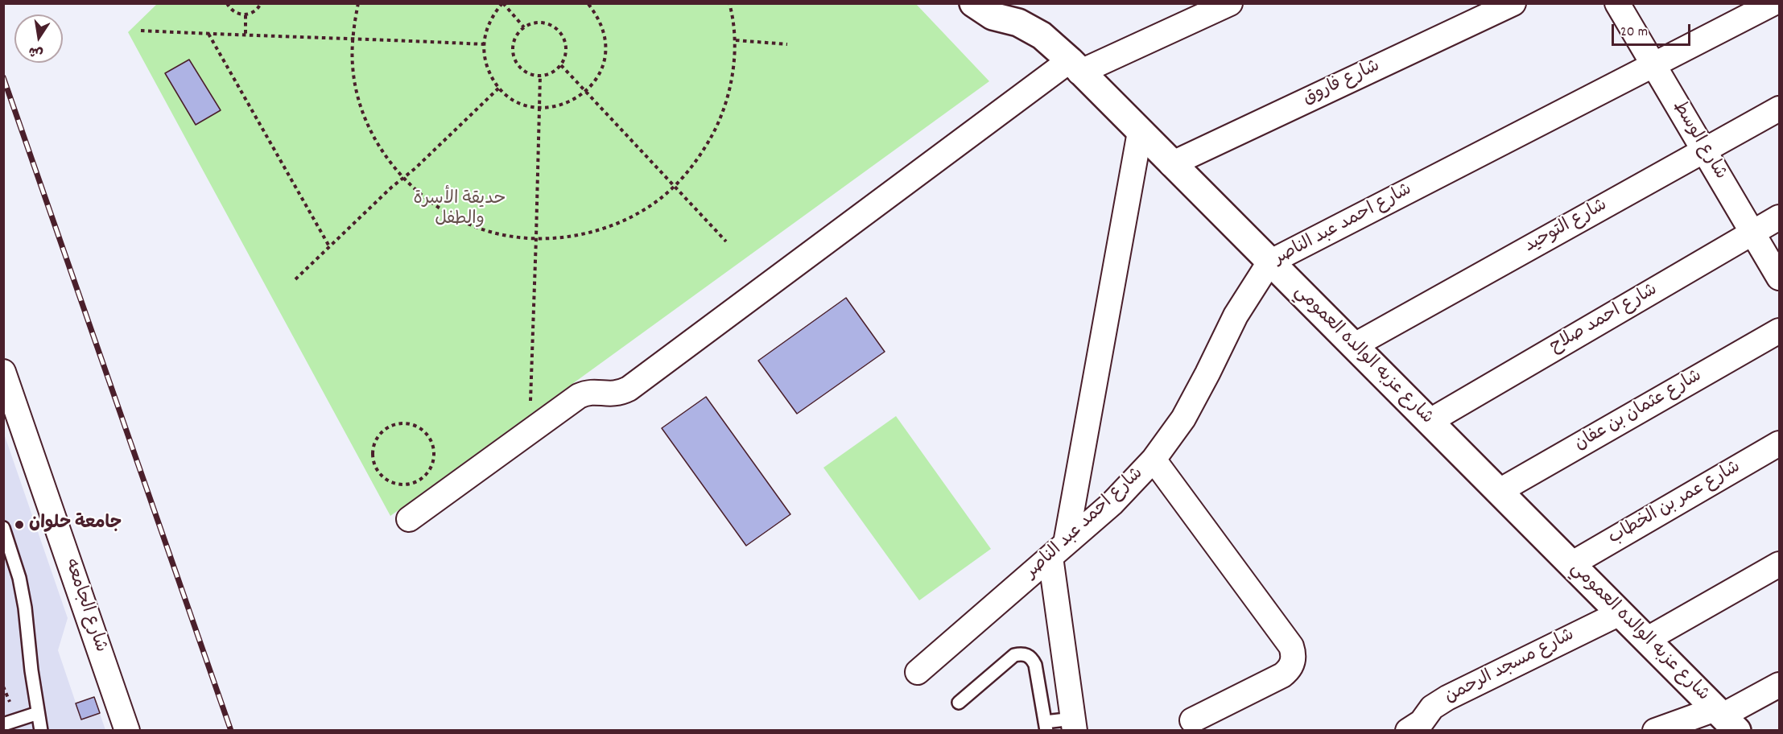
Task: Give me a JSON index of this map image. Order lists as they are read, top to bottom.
{
  "streets": {
    "street": [
      "شارع فاروق",
      "شارع الوسط",
      "شارع احمد عبد الناصر",
      "شارع التوحيد",
      "شارع احمد صلاح",
      "شارع عزبه الوالده العمومي",
      "شارع عثمان بن عفان",
      "شارع عمر بن الخطاب",
      "شارع الجامعه",
      "شارع مسجد الرحمن"
    ]
  },
  "crossings": [
    ["شارع فاروق", "شارع عزبه الوالده العمومي"],
    ["شارع الوسط", "شارع احمد عبد الناصر"],
    ["شارع الوسط", "شارع التوحيد"],
    ["شارع الوسط", "شارع احمد صلاح"],
    ["شارع احمد عبد الناصر", "شارع عزبه الوالده العمومي"],
    ["شارع التوحيد", "شارع عزبه الوالده العمومي"],
    ["شارع احمد صلاح", "شارع عزبه الوالده العمومي"],
    ["شارع عزبه الوالده العمومي", "شارع عثمان بن عفان"],
    ["شارع عزبه الوالده العمومي", "شارع عمر بن الخطاب"],
    ["شارع عزبه الوالده العمومي", "شارع مسجد الرحمن"]
  ],
  "parks": ["حديقة الأسرة والطفل"],
  "places": ["جامعة حلوان"],
  "scale_bar": "20 m",
  "north": "bottom"
}
